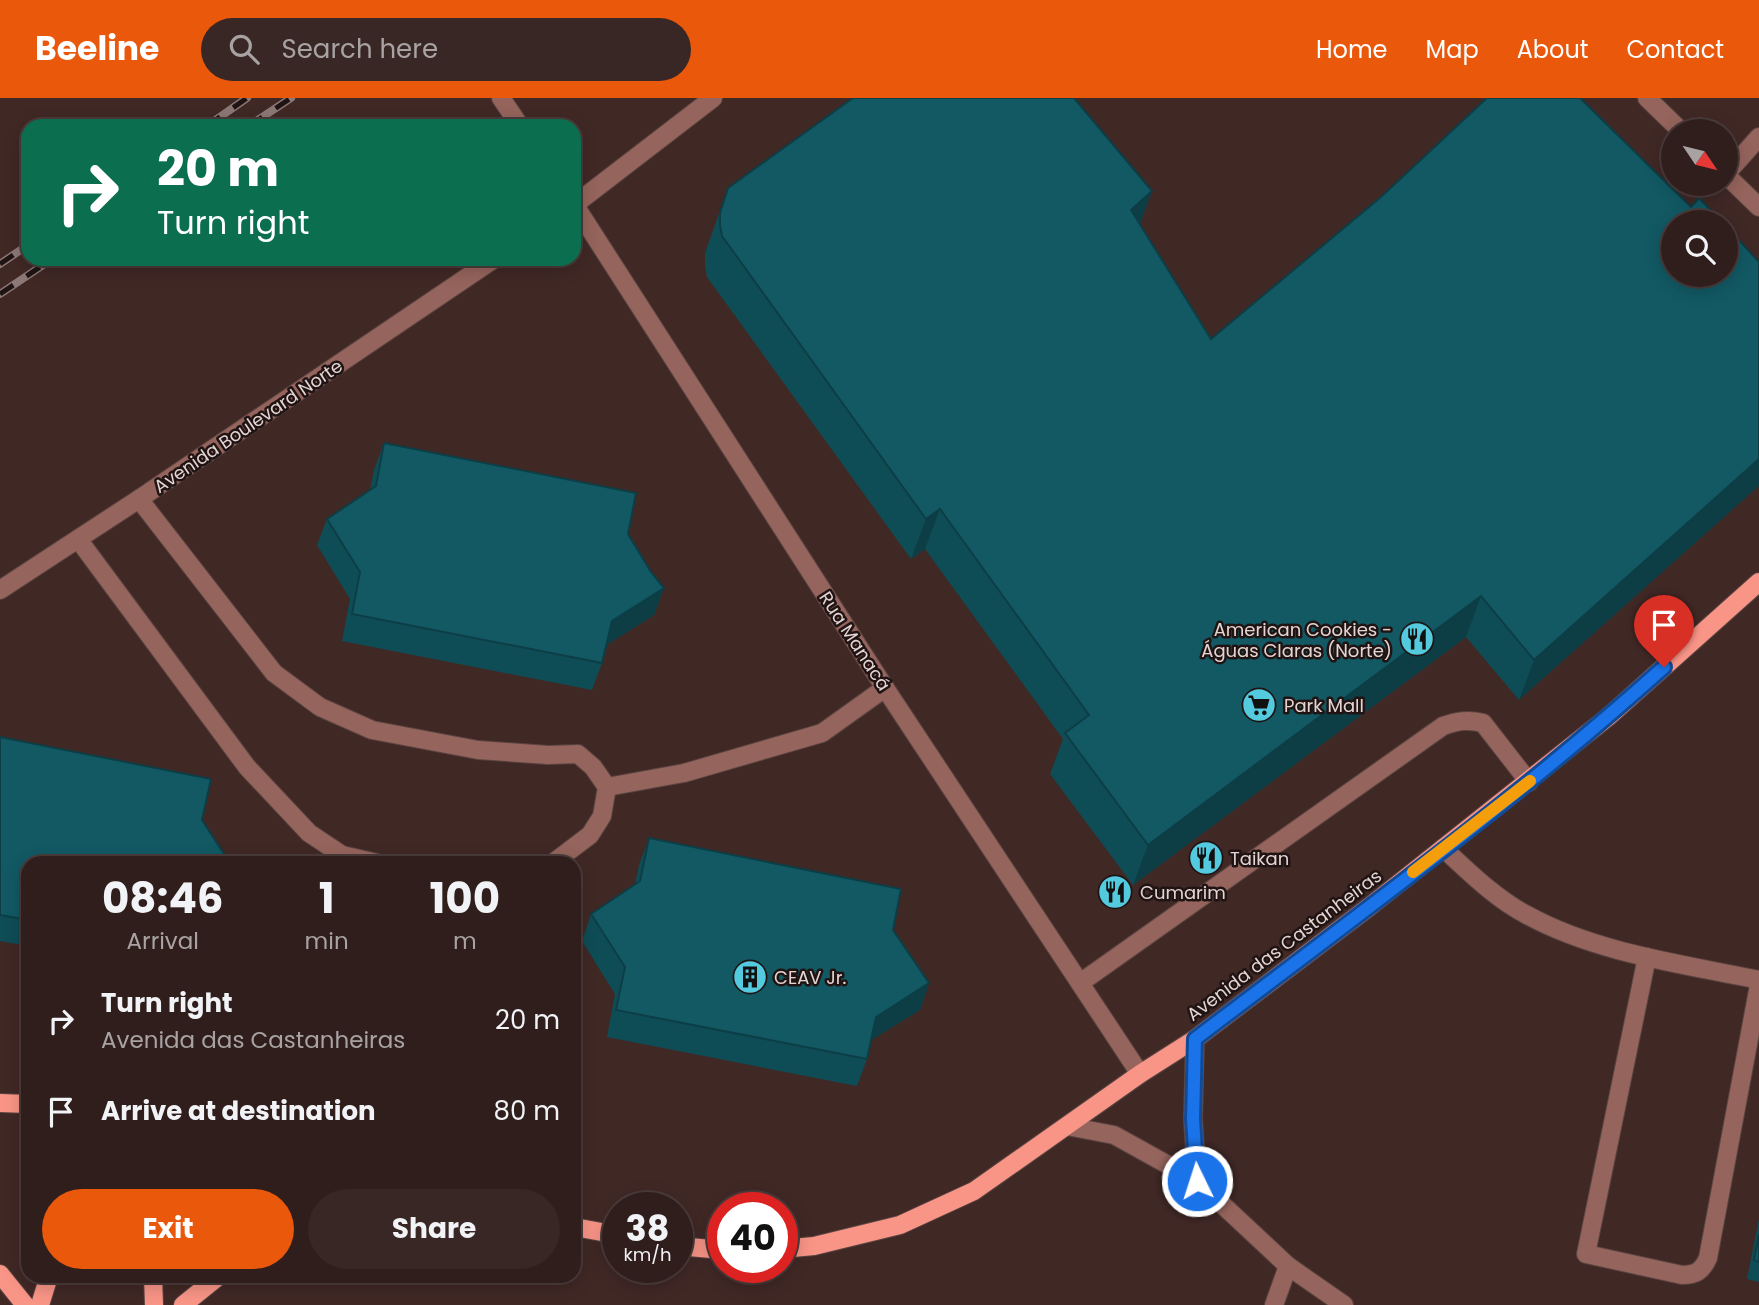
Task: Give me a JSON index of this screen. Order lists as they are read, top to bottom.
{
  "streets": {
    "main road": ["Avenida das Castanheiras"],
    "street": ["Avenida Boulevard Norte", "Rua Manacá"]
  },
  "crossings": [
    ["Rua Manacá", "Avenida das Castanheiras"]
  ],
  "places": {
    "restaurant": ["American Cookies - Águas Claras (Norte)", "Taikan", "Cumarim"],
    "supermarket": ["Park Mall"],
    "building": ["CEAV Jr."]
  },
  "north": "bottom right",
  "page": {
    "header": "Beeline",
    "search": "Search here",
    "nav": [
      "Home",
      "Map",
      "About",
      "Contact"
    ],
    "turn": ["20 m", "Turn right"],
    "eta": [
      "08:46",
      "Arrival",
      "1",
      "min",
      "100",
      "m"
    ],
    "list": [
      {
        "name": "Turn right",
        "note": "Avenida das Castanheiras",
        "value": "20 m"
      },
      {
        "name": "Arrive at destination",
        "value": "80 m"
      }
    ],
    "buttons": ["Exit", "Share"],
    "speed": "38 km/h",
    "limit": "40"
  }
}
